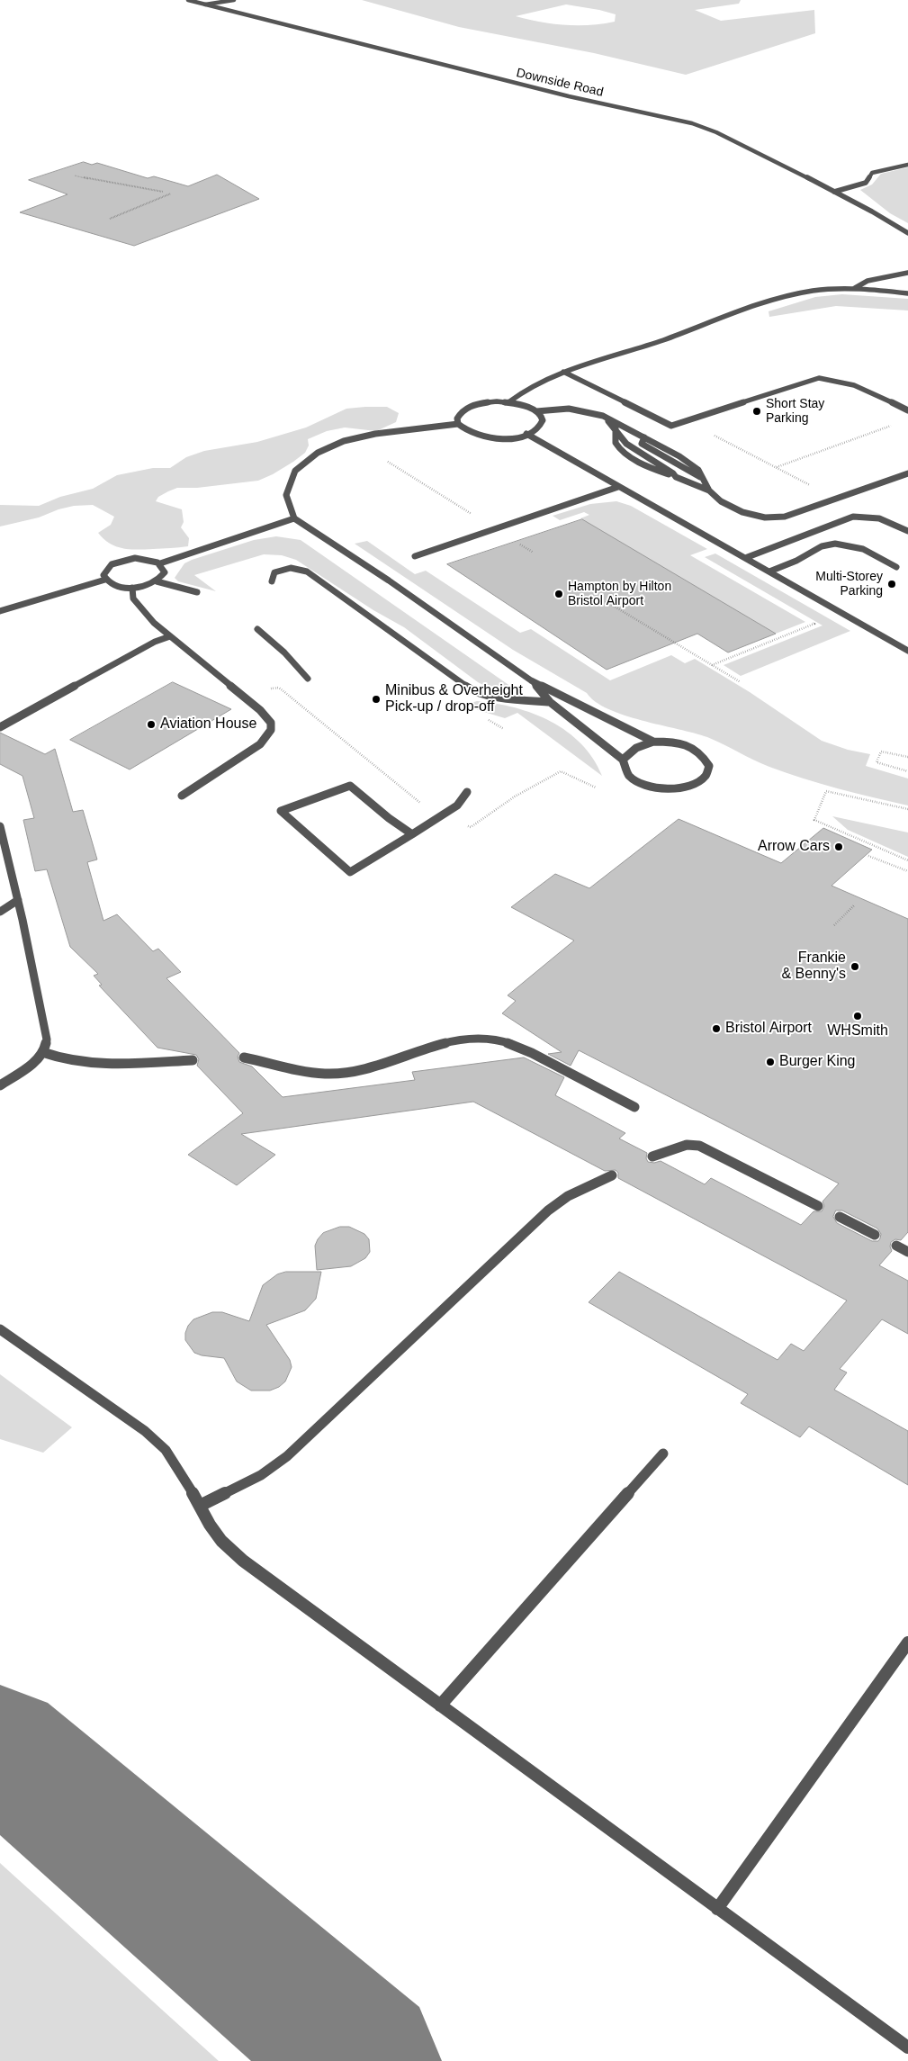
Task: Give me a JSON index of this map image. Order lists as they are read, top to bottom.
{
  "streets": {
    "street": ["Downside Road"]
  },
  "places": [
    "Short Stay Parking",
    "Multi-Storey Parking",
    "Hampton by Hilton Bristol Airport",
    "Minibus & Overheight Pick-up / drop-off",
    "Aviation House",
    "Arrow Cars",
    "Frankie & Benny's",
    "WHSmith",
    "Bristol Airport",
    "Burger King"
  ]
}
